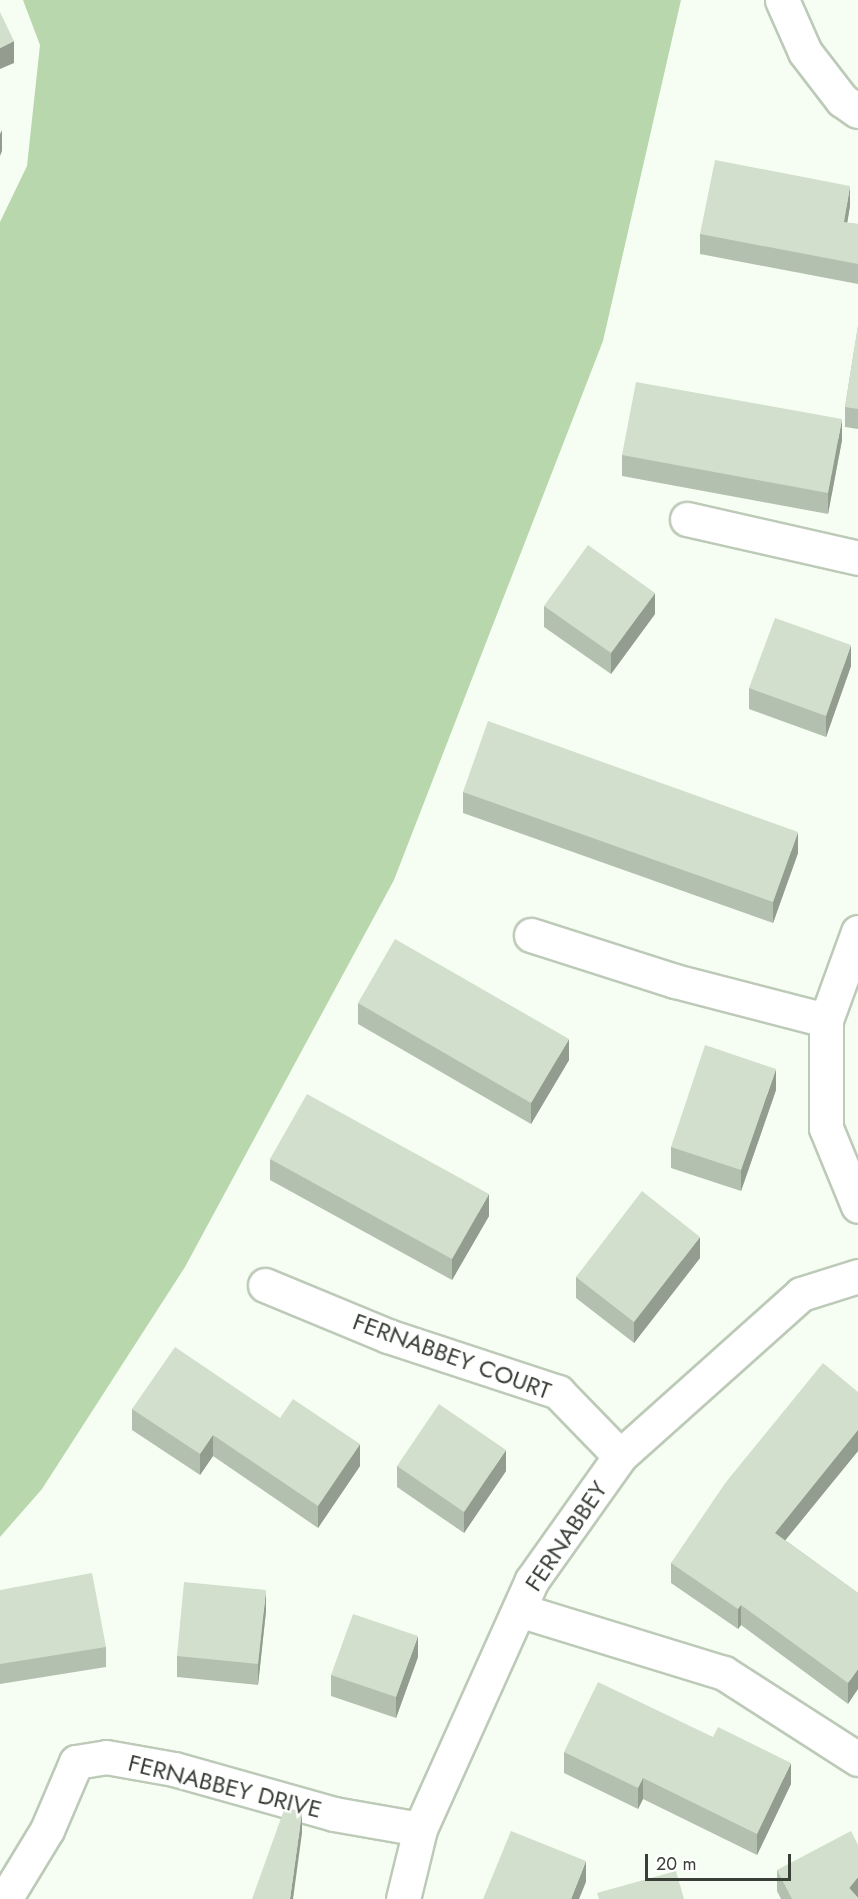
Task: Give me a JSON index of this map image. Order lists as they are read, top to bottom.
{
  "streets": {
    "street": ["FERNABBEY COURT", "FERNABBEY", "FERNABBEY DRIVE"]
  },
  "crossings": [
    ["FERNABBEY COURT", "FERNABBEY"],
    ["FERNABBEY", "FERNABBEY DRIVE"]
  ],
  "scale_bar": "20 m"
}
